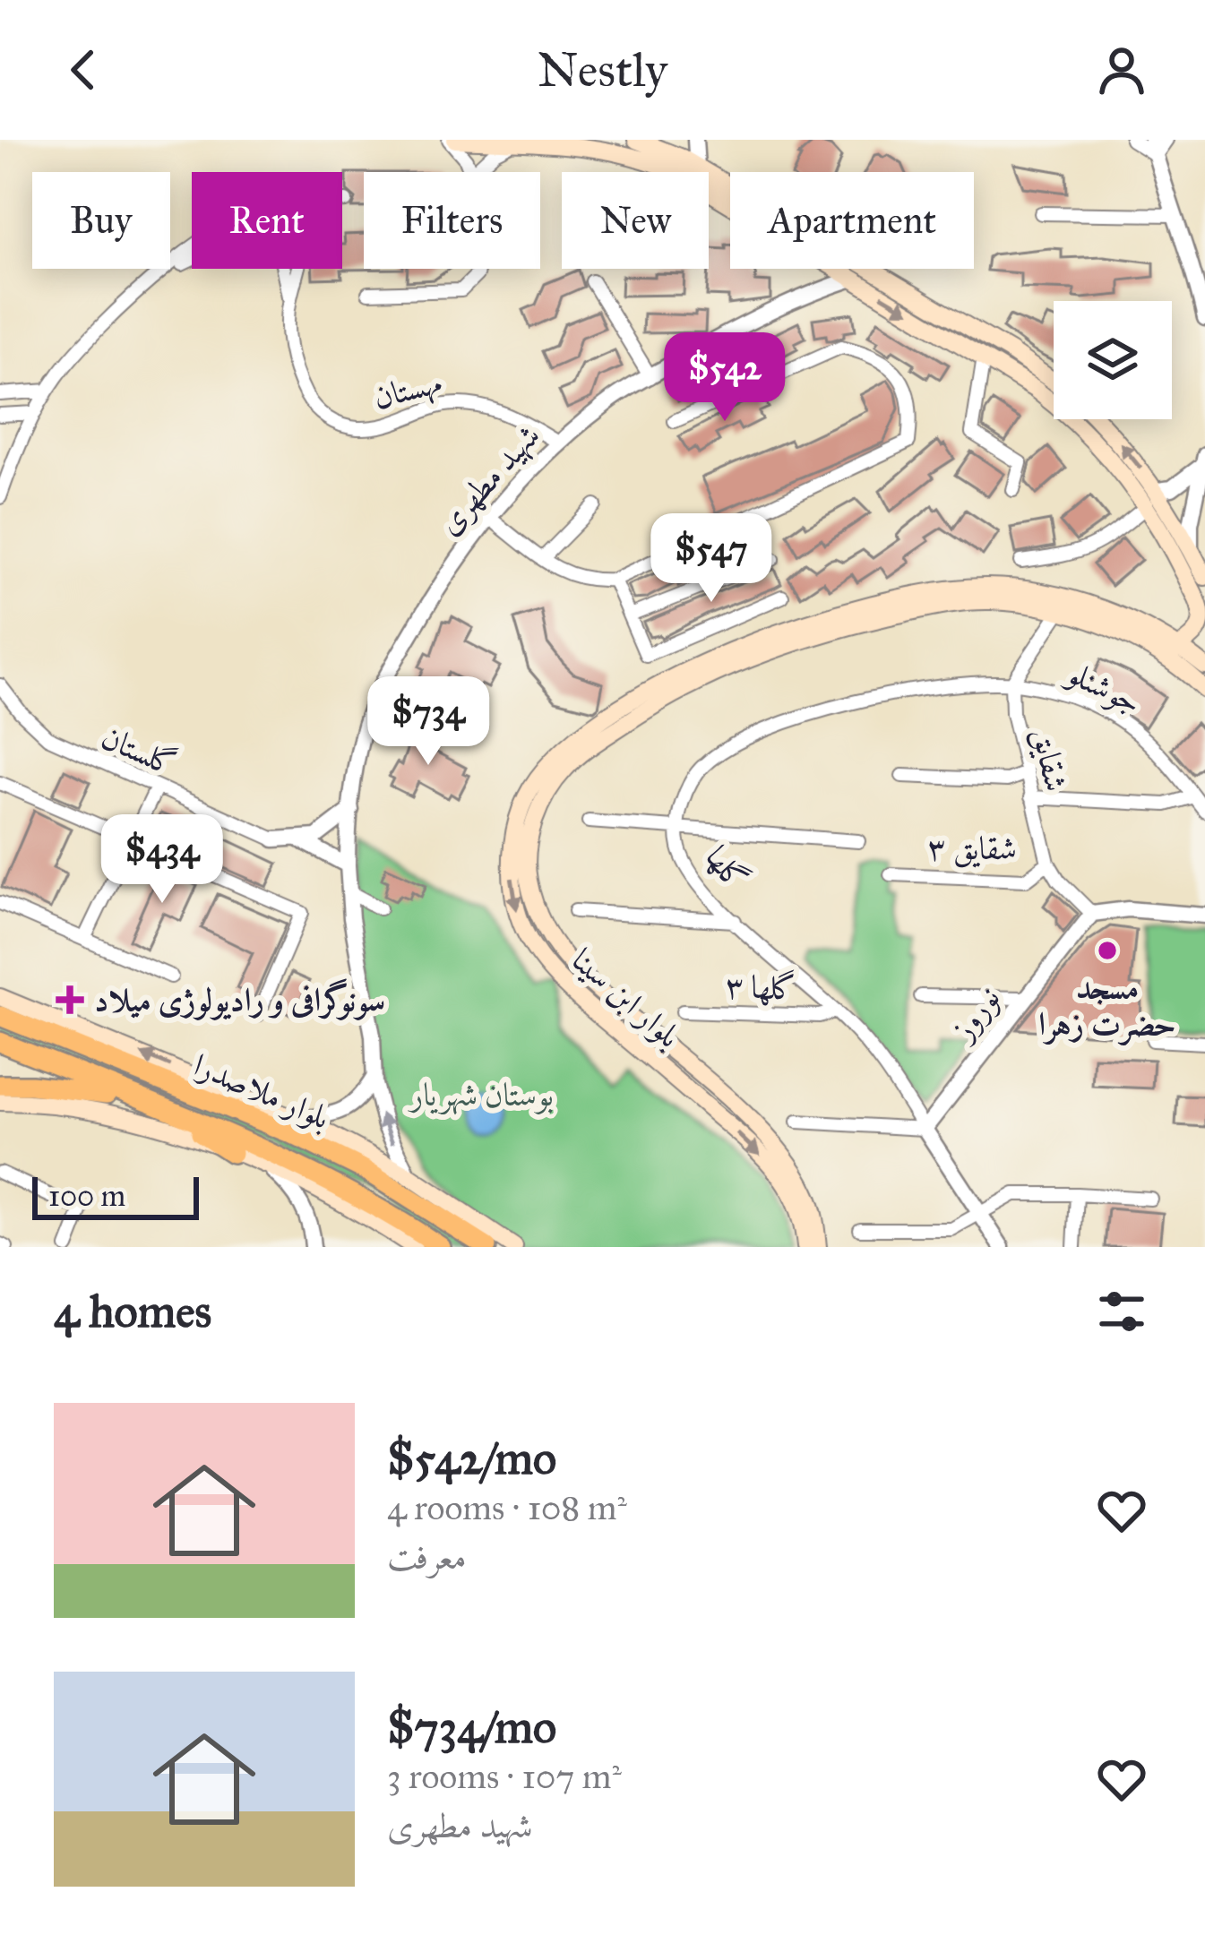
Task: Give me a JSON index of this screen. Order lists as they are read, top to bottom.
{
  "streets": {
    "main road": ["بلوار ابن سینا", "بلوار ملاصدرا"],
    "street": [
      "مهستان",
      "شهید مطهری",
      "جوشنلو",
      "گلستان",
      "شقایق",
      "شقایق ۳",
      "گلها",
      "گلها ۳",
      "نوروز"
    ]
  },
  "crossings": [
    ["مهستان", "شهید مطهری"],
    ["جوشنلو", "شقایق"],
    ["جوشنلو", "گلها"],
    ["شقایق", "شقایق ۳"],
    ["شقایق", "گلها"],
    ["شقایق", "نوروز"],
    ["گلها", "گلها ۳"],
    ["گلها", "نوروز"]
  ],
  "parks": ["بوستان شهریار"],
  "places": {
    "other": ["مسجد حضرت زهرا"],
    "health": ["سونوگرافی و رادیولوژی میلاد"]
  },
  "scale_bar": "100 m",
  "page": {
    "header": "Nestly",
    "chip": [
      "Buy",
      "Rent",
      "Filters",
      "New",
      "Apartment"
    ],
    "price": [
      "$542",
      "$547",
      "$734",
      "$434"
    ],
    "scale": "100 m",
    "heading": "4 homes",
    "list": [
      {
        "name": "$542/mo",
        "note": "4 rooms · 108 m² · معرفت"
      },
      {
        "name": "$734/mo",
        "note": "3 rooms · 107 m² · شهید مطهری"
      }
    ]
  }
}
